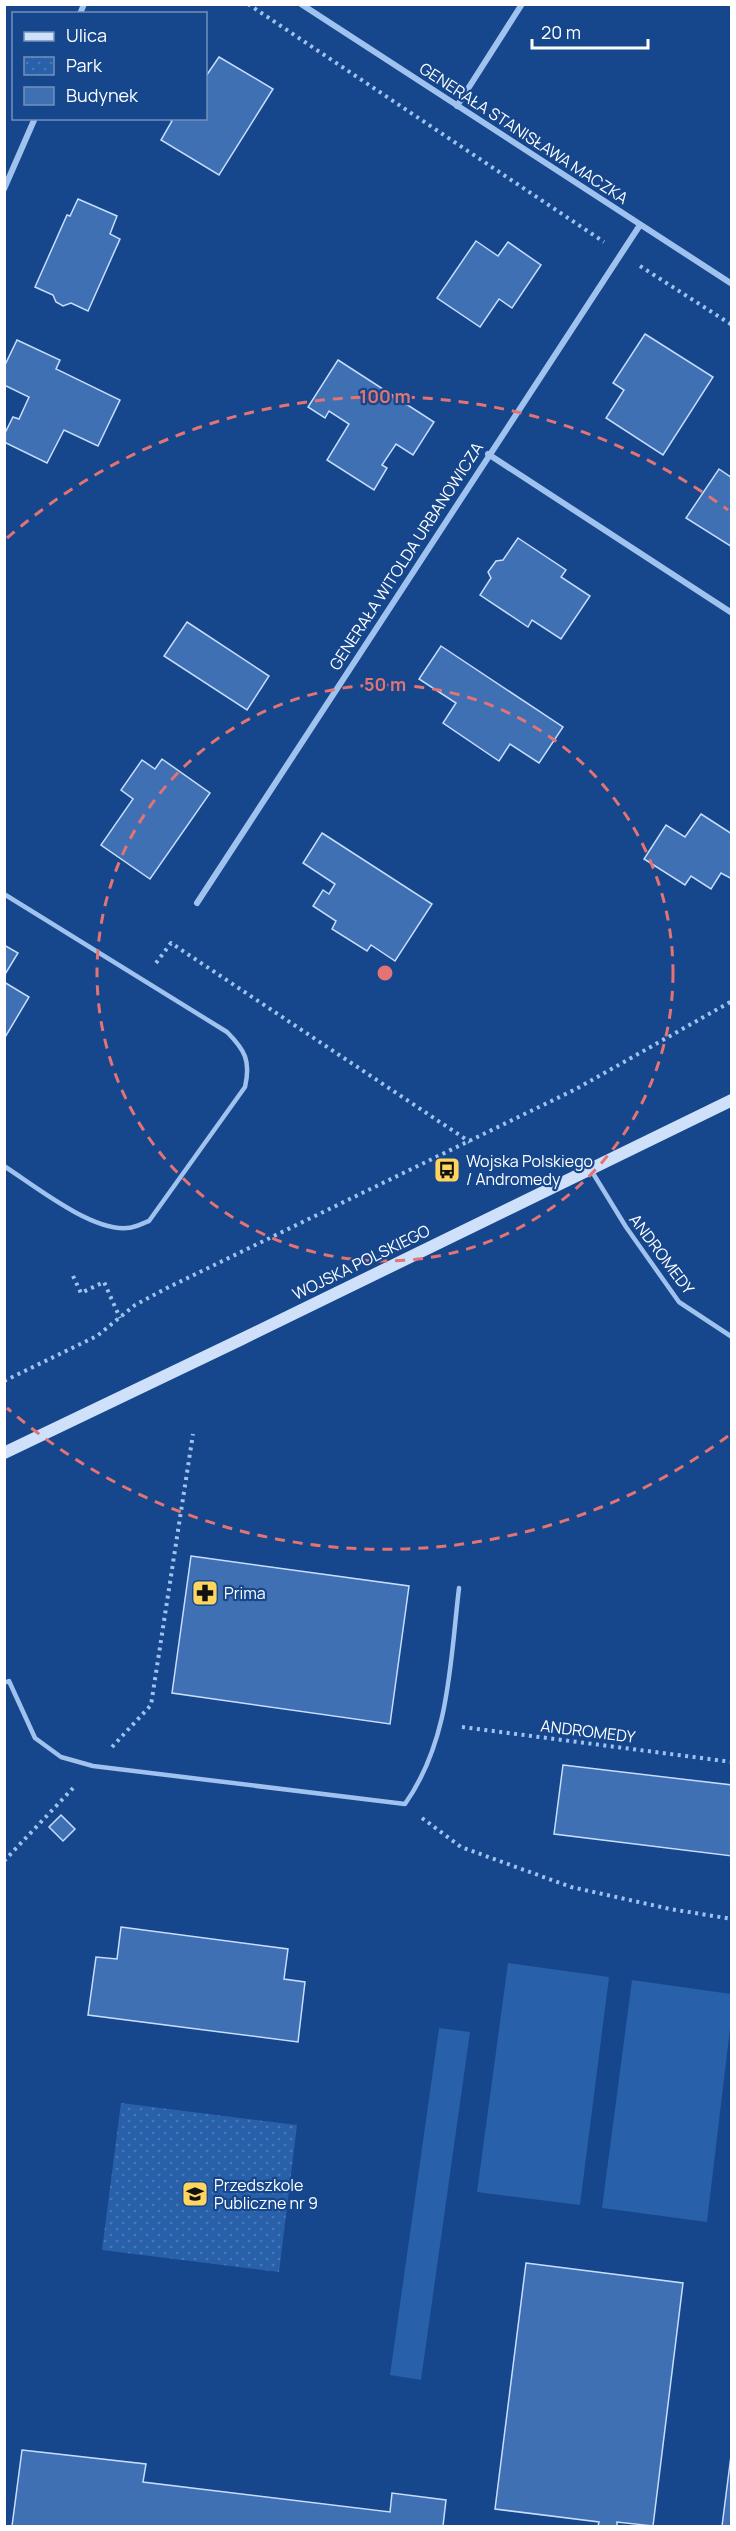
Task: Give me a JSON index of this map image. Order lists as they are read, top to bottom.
{
  "streets": {
    "street": ["GENERAŁA STANISŁAWA MACZKA", "GENERAŁA WITOLDA URBANOWICZA", "WOJSKA POLSKIEGO"],
    "lane": ["ANDROMEDY"]
  },
  "crossings": [
    ["GENERAŁA STANISŁAWA MACZKA", "GENERAŁA WITOLDA URBANOWICZA"],
    ["ANDROMEDY", "WOJSKA POLSKIEGO"]
  ],
  "places": {
    "bus stop": ["Wojska Polskiego / Andromedy"],
    "pharmacy": ["Prima"],
    "school or university": ["Przedszkole Publiczne nr 9"]
  },
  "legend": ["Ulica", "Park", "Budynek"],
  "scale_bar": "20 m",
  "rings": ["100 m", "50 m"]
}
